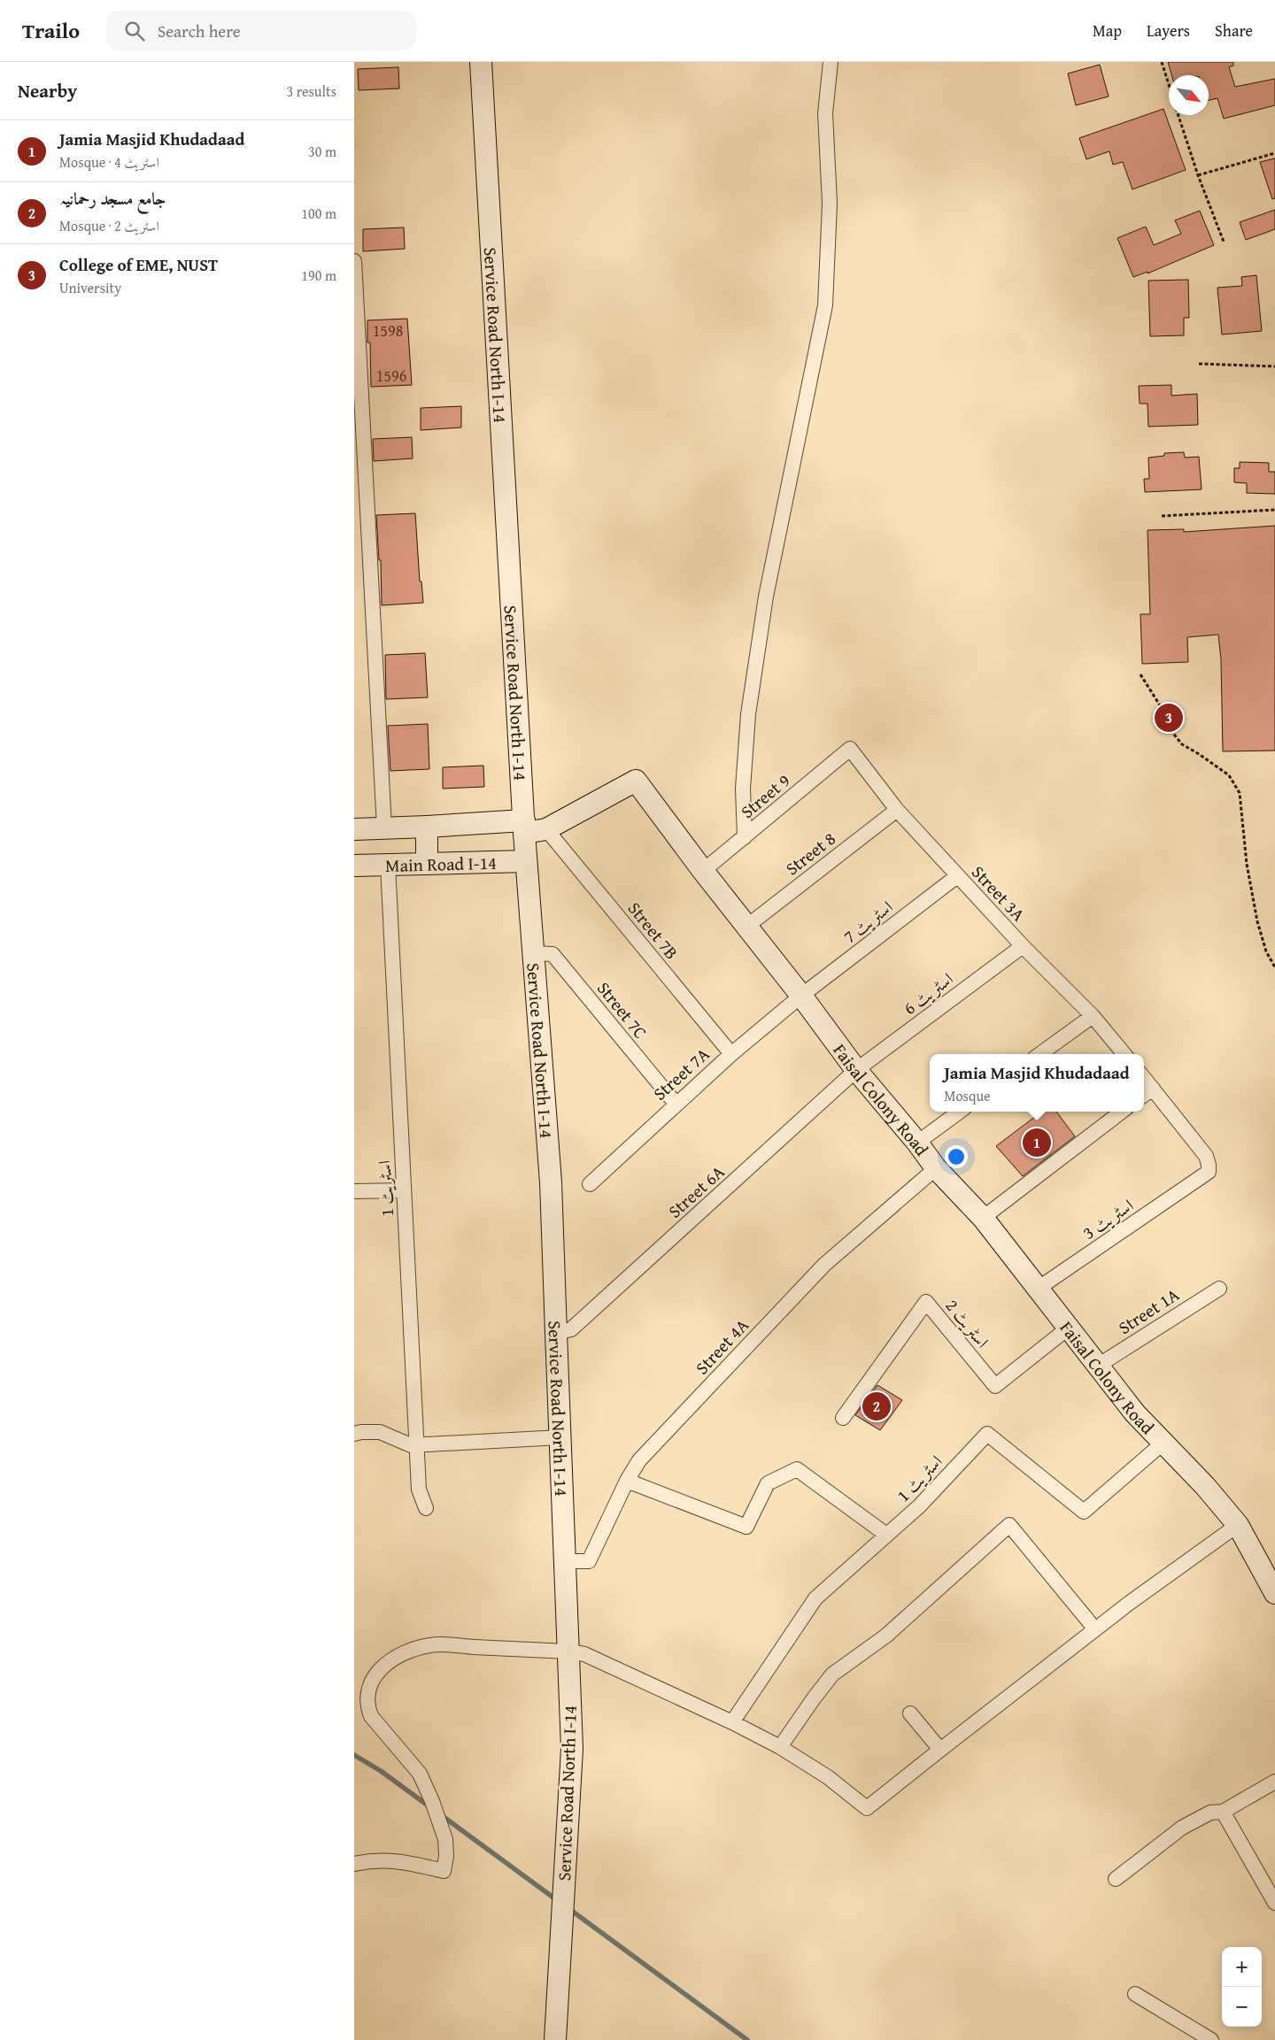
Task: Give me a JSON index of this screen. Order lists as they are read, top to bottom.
{
  "streets": {
    "main road": ["Service Road North I-14", "Main Road I-14", "Faisal Colony Road"],
    "street": [
      "Street 9",
      "Street 8",
      "Street 3A",
      "اسٹریٹ 7",
      "Street 7B",
      "اسٹریٹ 6",
      "Street 7C",
      "Street 7A",
      "اسٹریٹ 1",
      "Street 6A",
      "اسٹریٹ 3",
      "Street 1A",
      "اسٹریٹ 2",
      "Street 4A"
    ]
  },
  "crossings": [
    ["Service Road North I-14", "Main Road I-14"],
    ["Service Road North I-14", "Street 7C"],
    ["Service Road North I-14", "Faisal Colony Road"],
    ["Service Road North I-14", "Street 6A"],
    ["Service Road North I-14", "Street 4A"],
    ["Street 9", "Street 3A"],
    ["Street 9", "Faisal Colony Road"],
    ["Street 8", "Street 3A"],
    ["Street 8", "Faisal Colony Road"],
    ["Main Road I-14", "Faisal Colony Road"],
    ["Main Road I-14", "اسٹریٹ 1"],
    ["Street 3A", "اسٹریٹ 7"],
    ["Street 3A", "اسٹریٹ 6"],
    ["اسٹریٹ 7", "Street 7A"],
    ["اسٹریٹ 7", "Faisal Colony Road"],
    ["Street 7B", "Street 7A"],
    ["Street 7B", "Faisal Colony Road"],
    ["اسٹریٹ 6", "Faisal Colony Road"],
    ["اسٹریٹ 6", "Street 6A"],
    ["Street 7C", "Street 7A"],
    ["Street 7A", "Faisal Colony Road"],
    ["Faisal Colony Road", "اسٹریٹ 1"],
    ["Faisal Colony Road", "Street 6A"],
    ["Faisal Colony Road", "اسٹریٹ 3"],
    ["Faisal Colony Road", "Street 1A"],
    ["Faisal Colony Road", "اسٹریٹ 2"],
    ["Faisal Colony Road", "Street 4A"]
  ],
  "house_numbers": ["1598", "1596"],
  "north": "bottom right",
  "page": {
    "header": "Trailo",
    "search": "Search here",
    "nav": ["Map", "Layers", "Share"],
    "heading": ["Nearby", "3 results"],
    "list": [
      {
        "mark": "1",
        "name": "Jamia Masjid Khudadaad",
        "note": "Mosque · اسٹریٹ 4",
        "value": "30 m"
      },
      {
        "mark": "2",
        "name": "جامع مسجد رحمانیہ",
        "note": "Mosque · اسٹریٹ 2",
        "value": "100 m"
      },
      {
        "mark": "3",
        "name": "College of EME, NUST",
        "note": "University",
        "value": "190 m"
      }
    ],
    "pins": ["3", "1", "2"],
    "popup": ["Jamia Masjid Khudadaad", "Mosque"],
    "map_buttons": ["+", "−"]
  }
}
